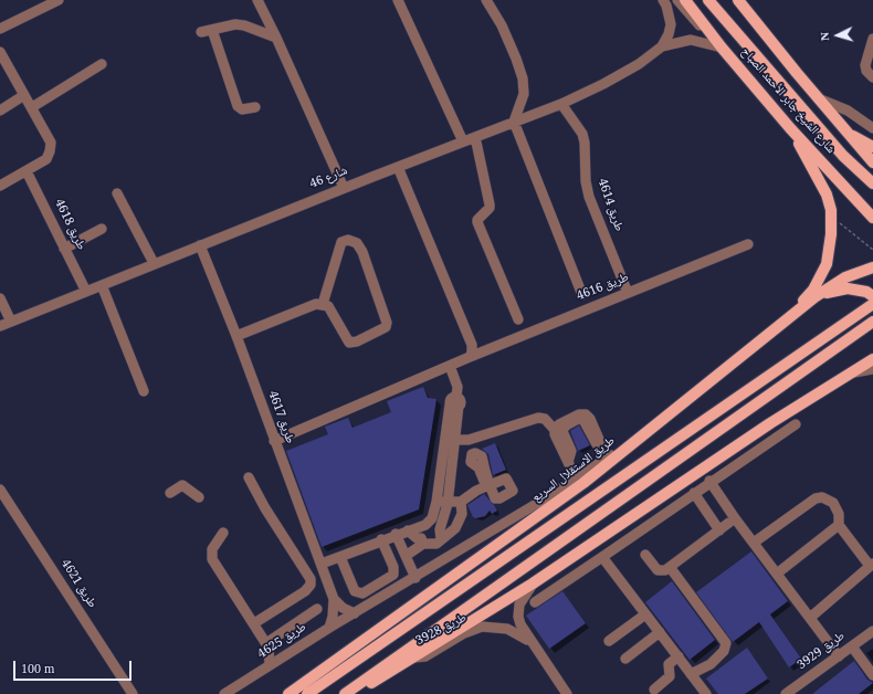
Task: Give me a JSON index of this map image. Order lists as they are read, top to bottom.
{
  "streets": {
    "main road": ["شارع الشيخ جابر الأحمد الصباح", "طريق الاستقلال السريع"],
    "street": [
      "شارع 46",
      "طريق 4614",
      "طريق 4618",
      "طريق 4616",
      "طريق 4617",
      "طريق 4621",
      "طريق 3928",
      "طريق 4625",
      "طريق 3929"
    ]
  },
  "crossings": [
    ["شارع الشيخ جابر الأحمد الصباح", "شارع 46"],
    ["شارع 46", "طريق 4614"],
    ["شارع 46", "طريق 4618"],
    ["شارع 46", "طريق 4617"],
    ["طريق 4614", "طريق 4616"],
    ["طريق 4616", "طريق 4617"],
    ["طريق 4617", "طريق 4625"],
    ["طريق الاستقلال السريع", "طريق 4625"]
  ],
  "scale_bar": "100 m",
  "north": "left"
}
